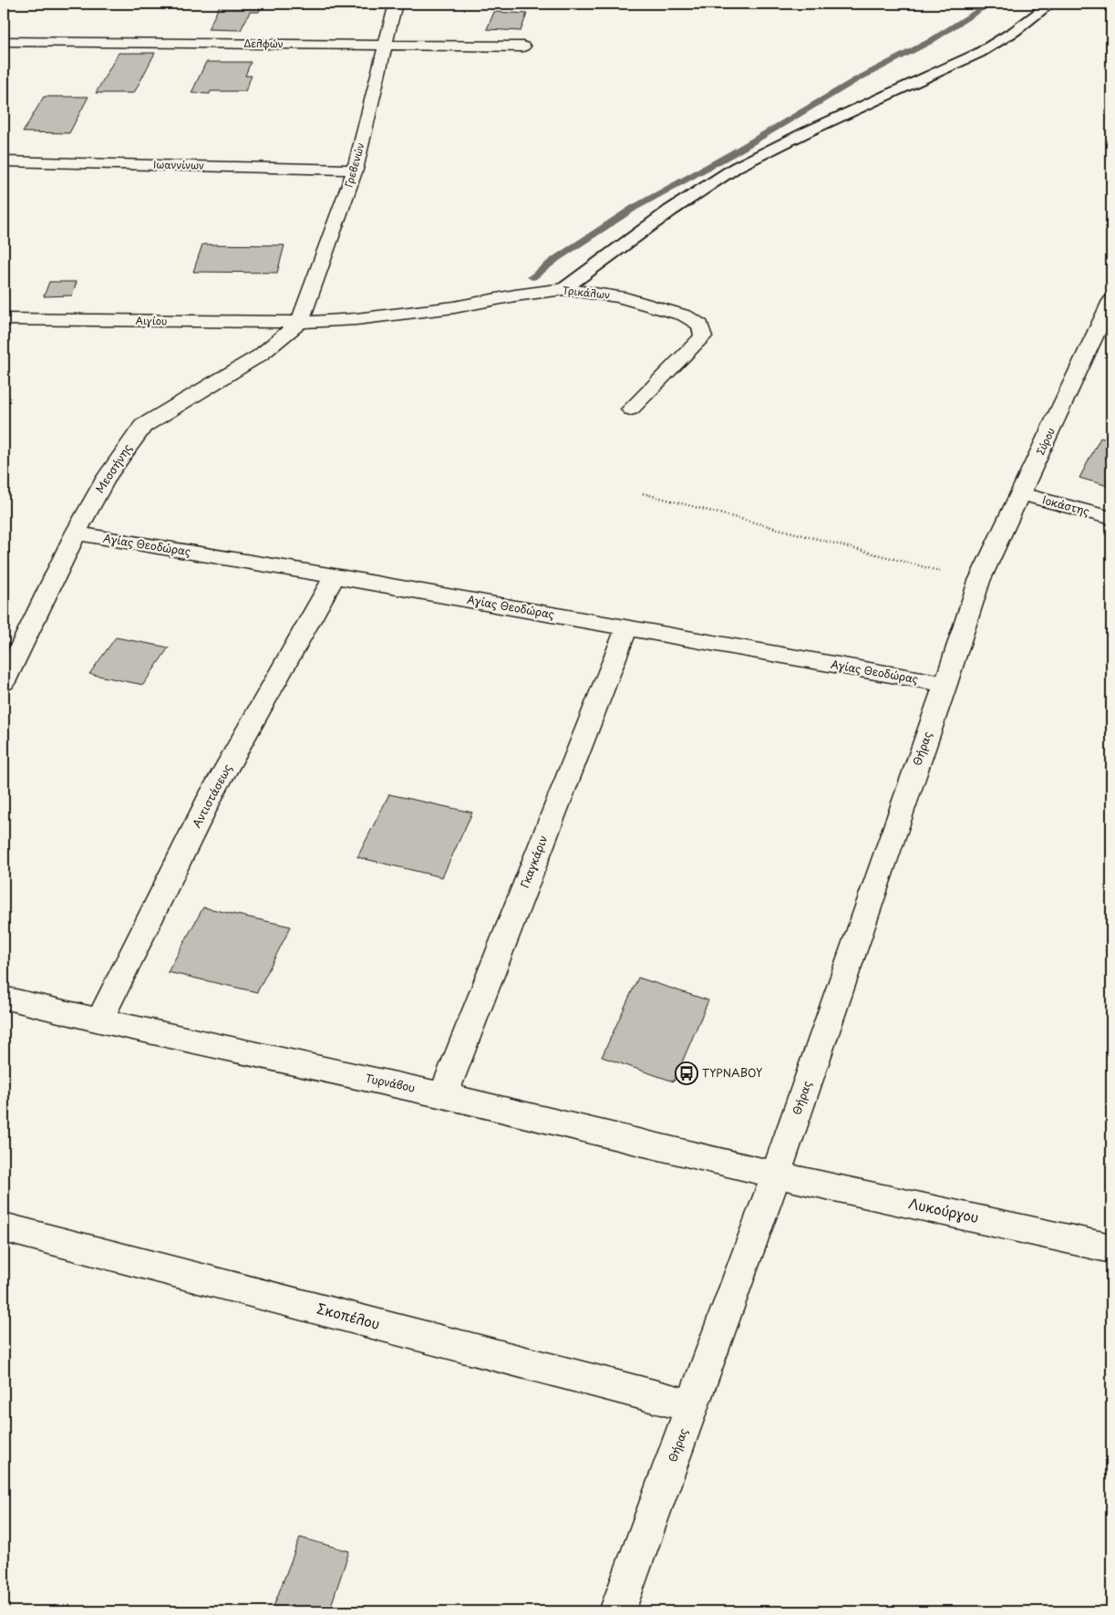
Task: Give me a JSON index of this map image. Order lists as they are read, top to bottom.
{
  "streets": {
    "street": [
      "Δελφών",
      "Ιωαννίνων",
      "Γρεβενών",
      "Τρικάλων",
      "Αιγίου",
      "Σύρου",
      "Μεσσήνης",
      "Ιοκάστης",
      "Αγίας Θεοδώρας",
      "Θήρας",
      "Αντιστάσεως",
      "Γκαγκάριν",
      "Τυρνάβου",
      "Λυκούργου",
      "Σκοπέλου"
    ]
  },
  "crossings": [
    ["Δελφών", "Γρεβενών"],
    ["Ιωαννίνων", "Γρεβενών"],
    ["Γρεβενών", "Τρικάλων"],
    ["Γρεβενών", "Αιγίου"],
    ["Γρεβενών", "Μεσσήνης"],
    ["Τρικάλων", "Αιγίου"],
    ["Τρικάλων", "Μεσσήνης"],
    ["Αιγίου", "Μεσσήνης"],
    ["Σύρου", "Ιοκάστης"],
    ["Σύρου", "Θήρας"],
    ["Μεσσήνης", "Αγίας Θεοδώρας"],
    ["Αγίας Θεοδώρας", "Θήρας"],
    ["Αγίας Θεοδώρας", "Αντιστάσεως"],
    ["Αγίας Θεοδώρας", "Γκαγκάριν"],
    ["Θήρας", "Τυρνάβου"],
    ["Θήρας", "Λυκούργου"],
    ["Θήρας", "Σκοπέλου"],
    ["Αντιστάσεως", "Τυρνάβου"],
    ["Γκαγκάριν", "Τυρνάβου"],
    ["Τυρνάβου", "Λυκούργου"]
  ],
  "places": {
    "bus stop": ["ΤΥΡΝΑΒΟΥ"]
  }
}
